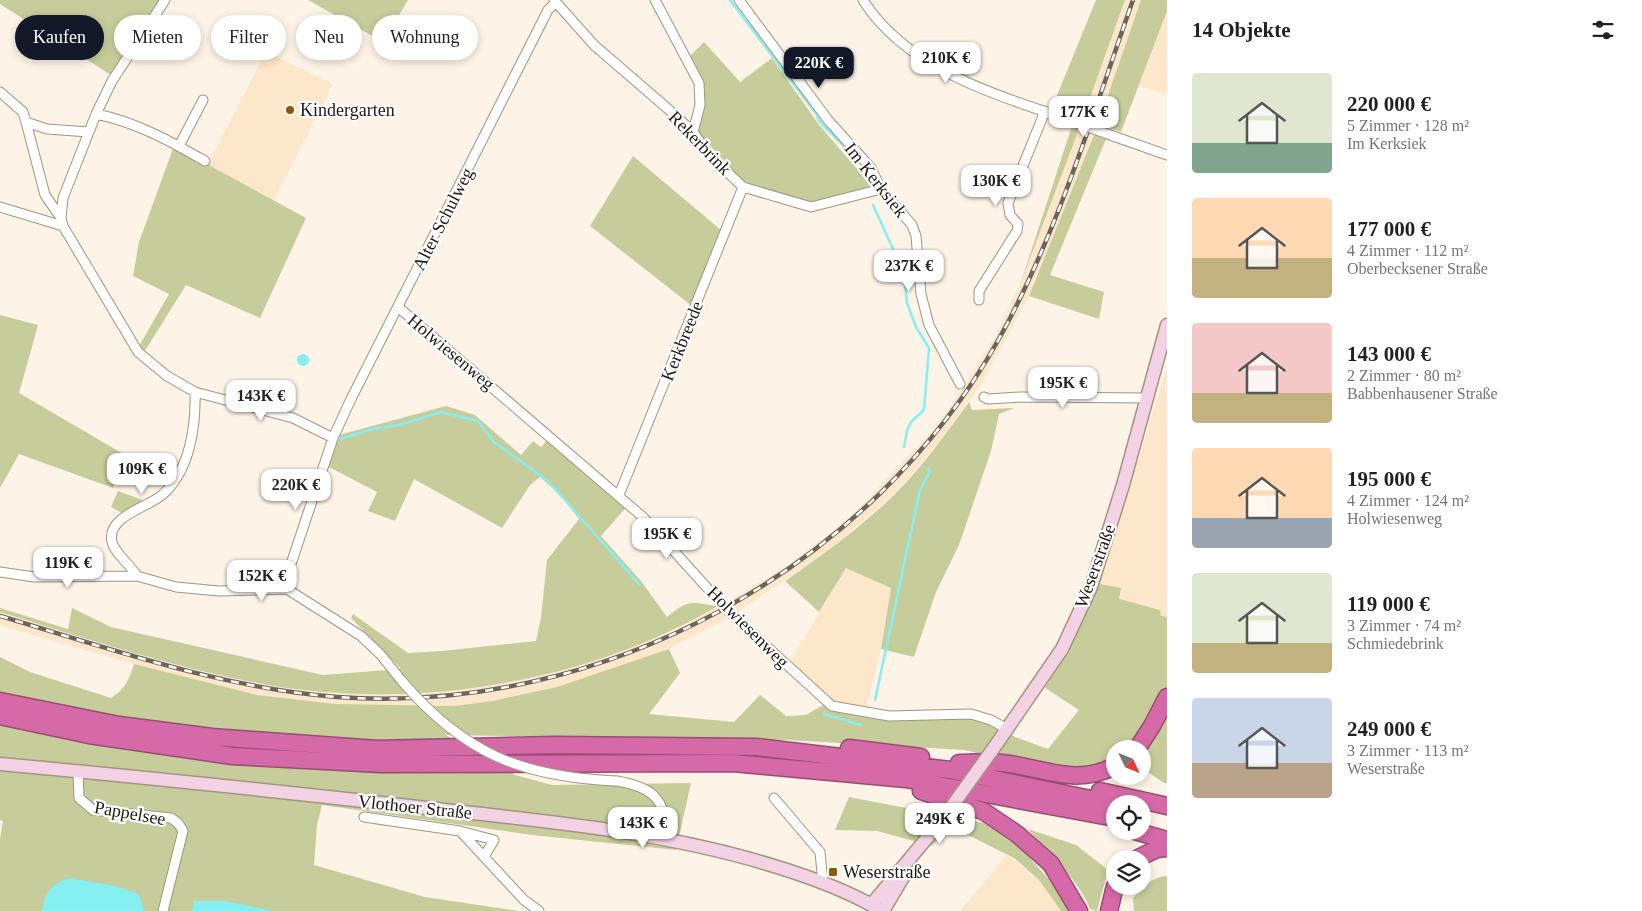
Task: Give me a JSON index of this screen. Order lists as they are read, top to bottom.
{
  "streets": {
    "main road": ["Weserstraße", "Vlothoer Straße"],
    "street": [
      "Rekerbrink",
      "Im Kerksiek",
      "Alter Schulweg",
      "Kerkbreede",
      "Holwiesenweg",
      "Pappelsee"
    ]
  },
  "crossings": [
    ["Rekerbrink", "Im Kerksiek"],
    ["Rekerbrink", "Alter Schulweg"],
    ["Rekerbrink", "Kerkbreede"],
    ["Alter Schulweg", "Holwiesenweg"],
    ["Kerkbreede", "Holwiesenweg"],
    ["Holwiesenweg", "Weserstraße"],
    ["Weserstraße", "Vlothoer Straße"],
    ["Vlothoer Straße", "Pappelsee"]
  ],
  "places": {
    "other": ["Kindergarten"],
    "transit": ["Weserstraße"]
  },
  "north": "bottom right",
  "page": {
    "heading": "14 Objekte",
    "chip": [
      "Kaufen",
      "Mieten",
      "Filter",
      "Neu",
      "Wohnung"
    ],
    "price": [
      "210K €",
      "220K €",
      "177K €",
      "130K €",
      "237K €",
      "195K €",
      "143K €",
      "109K €",
      "220K €",
      "195K €",
      "119K €",
      "152K €",
      "249K €",
      "143K €"
    ],
    "list": [
      {
        "name": "220 000 €",
        "note": "5 Zimmer · 128 m² · Im Kerksiek"
      },
      {
        "name": "177 000 €",
        "note": "4 Zimmer · 112 m² · Oberbecksener Straße"
      },
      {
        "name": "143 000 €",
        "note": "2 Zimmer · 80 m² · Babbenhausener Straße"
      },
      {
        "name": "195 000 €",
        "note": "4 Zimmer · 124 m² · Holwiesenweg"
      },
      {
        "name": "119 000 €",
        "note": "3 Zimmer · 74 m² · Schmiedebrink"
      },
      {
        "name": "249 000 €",
        "note": "3 Zimmer · 113 m² · Weserstraße"
      }
    ]
  }
}
